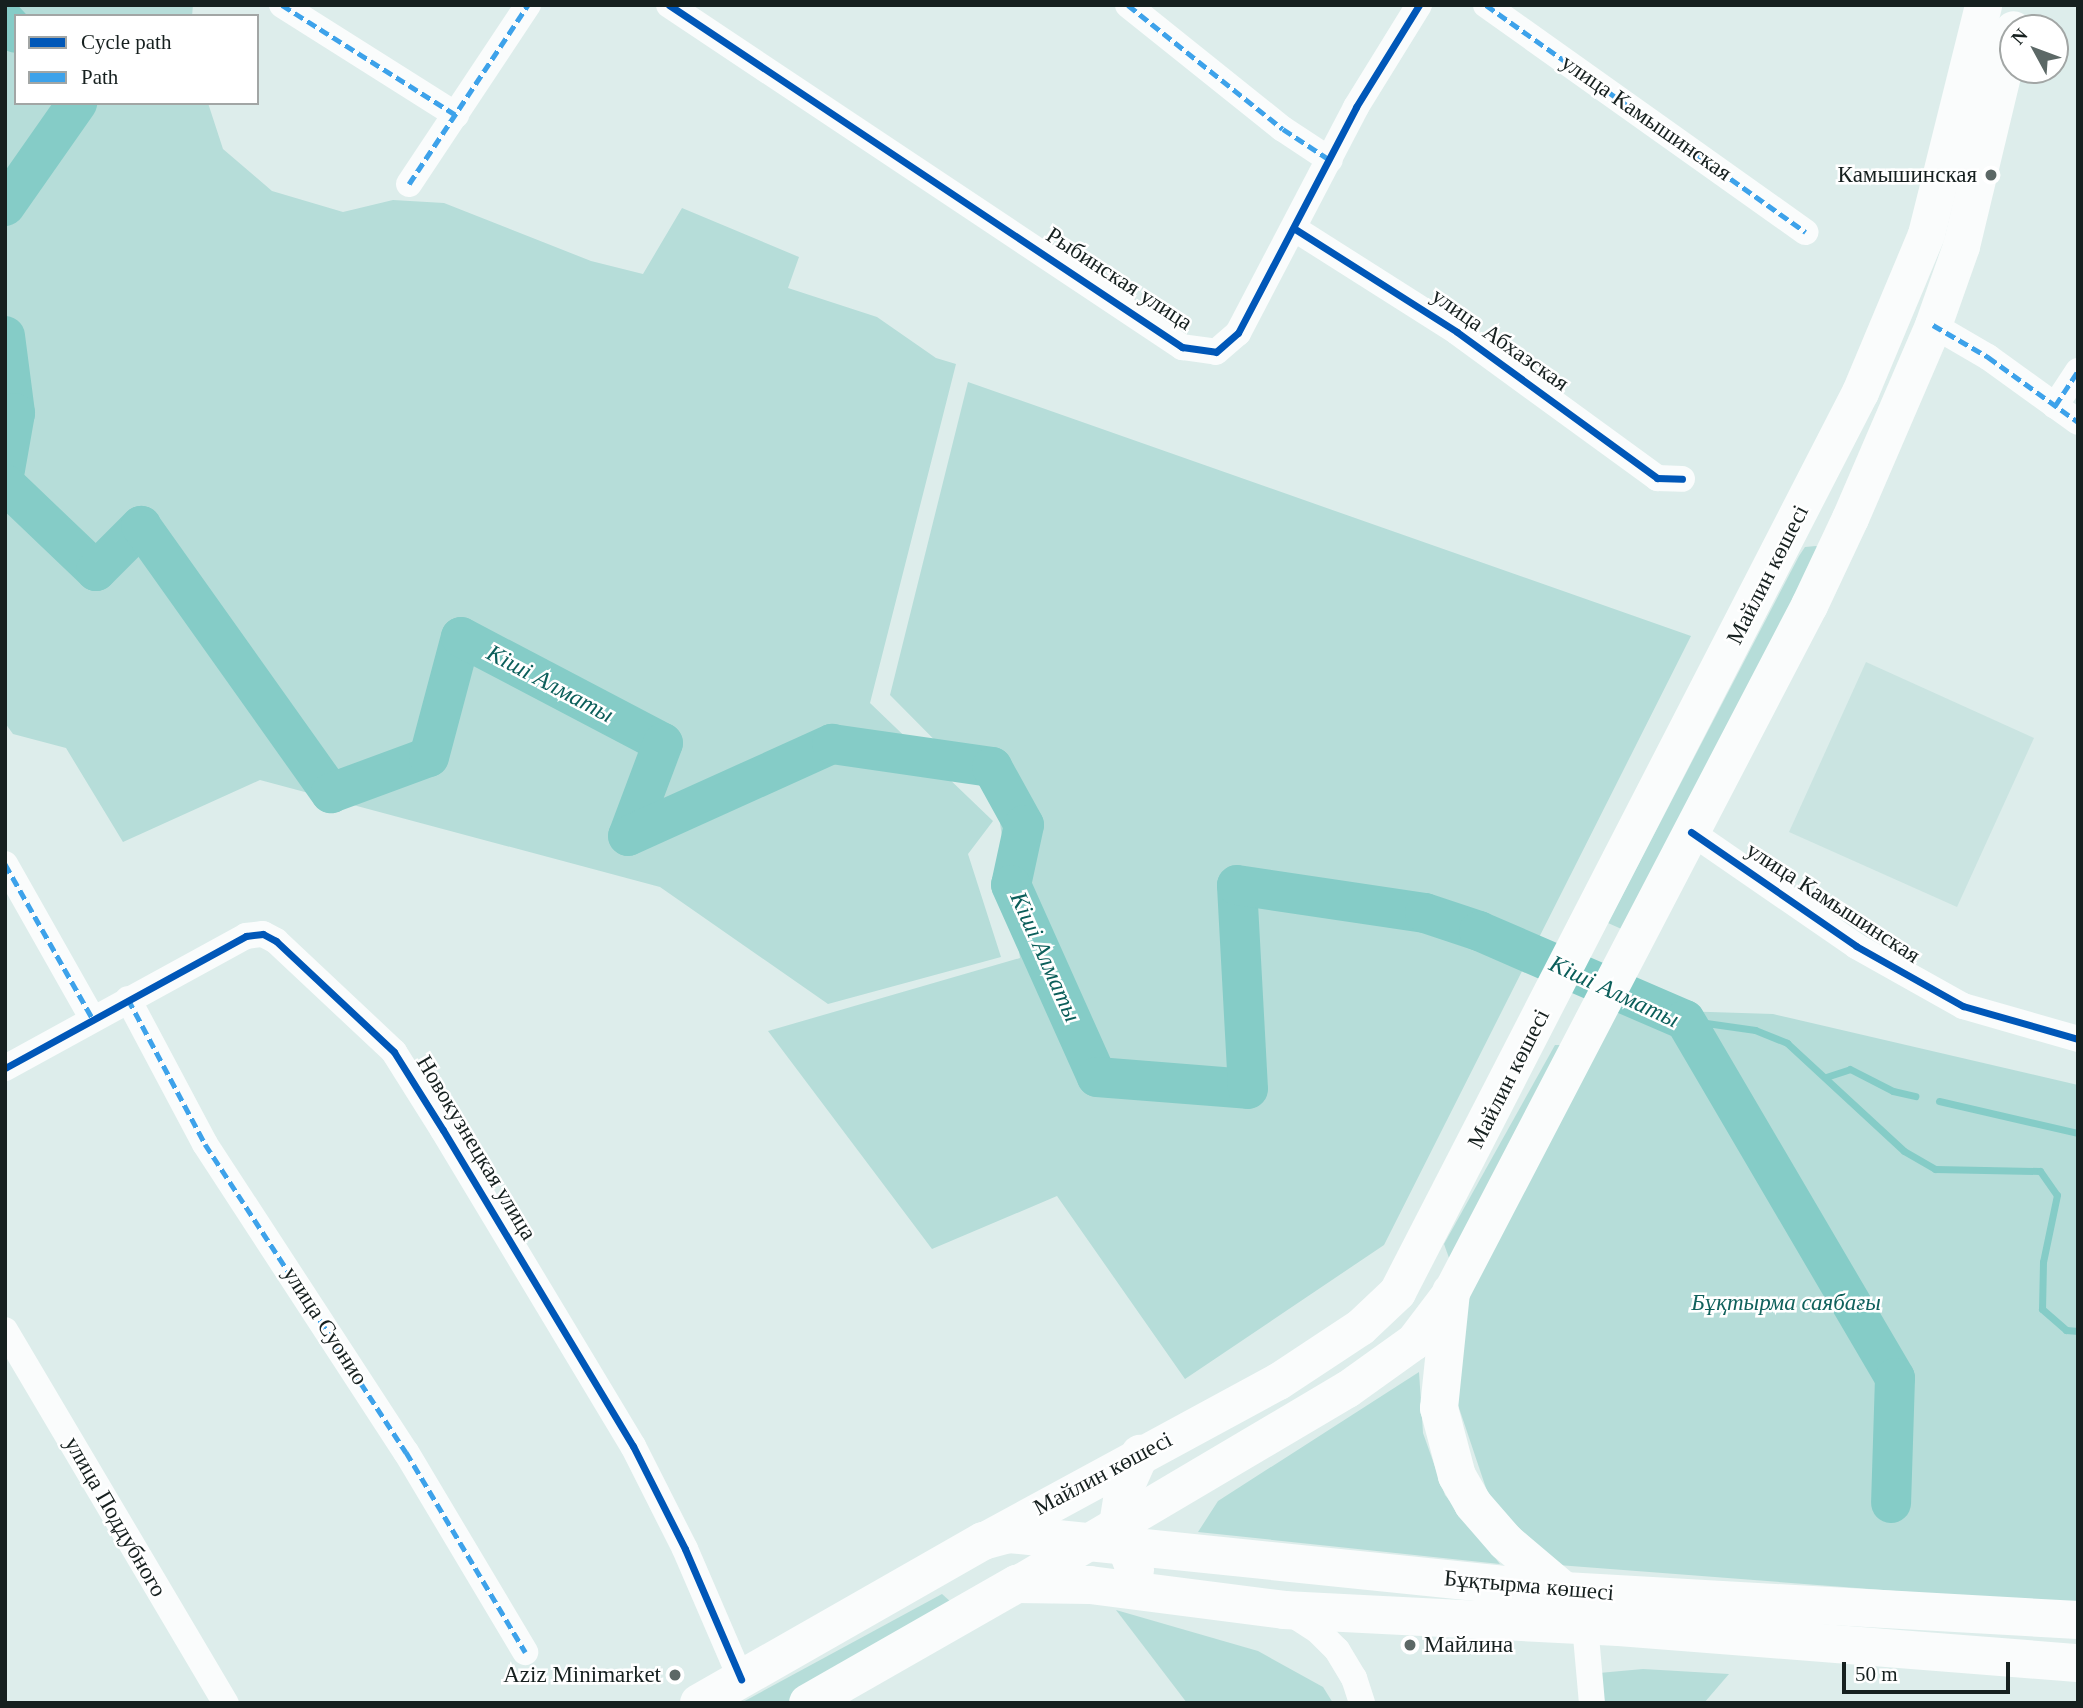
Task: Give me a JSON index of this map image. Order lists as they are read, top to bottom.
{
  "streets": {
    "main road": ["Майлин көшесі", "Бұқтырма көшесі"],
    "street": [
      "улица Камышинская",
      "Рыбинская улица",
      "улица Абхазская",
      "Новокузнецкая улица",
      "улица Суонио",
      "улица Поддубного"
    ]
  },
  "crossings": [
    ["улица Камышинская", "Майлин көшесі"],
    ["Рыбинская улица", "улица Абхазская"],
    ["Майлин көшесі", "Новокузнецкая улица"],
    ["Майлин көшесі", "Бұқтырма көшесі"],
    ["Новокузнецкая улица", "улица Суонио"]
  ],
  "water": ["Кіші Алматы"],
  "parks": ["Бұқтырма саябағы"],
  "places": ["Камышинская", "Майлина", "Aziz Minimarket"],
  "legend": ["Cycle path", "Path"],
  "scale_bar": "50 m",
  "north": "top left"
}
